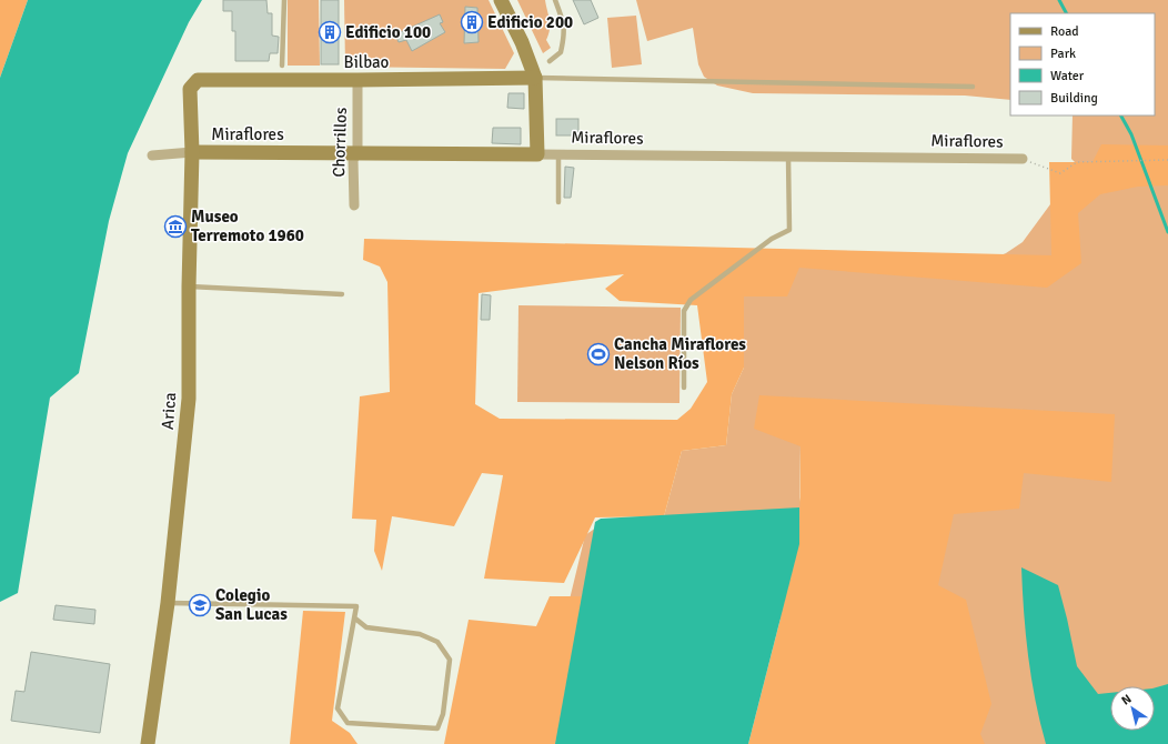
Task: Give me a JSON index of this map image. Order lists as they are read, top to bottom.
{
  "streets": {
    "main road": ["Bilbao", "Miraflores", "Arica"],
    "street": ["Chorrillos"]
  },
  "crossings": [
    ["Bilbao", "Chorrillos"],
    ["Bilbao", "Arica"],
    ["Miraflores", "Chorrillos"],
    ["Miraflores", "Arica"]
  ],
  "places": {
    "building": ["Edificio 200", "Edificio 100"],
    "museum": ["Museo Terremoto 1960"],
    "sports": ["Cancha Miraflores Nelson Ríos"],
    "school or university": ["Colegio San Lucas"]
  },
  "legend": [
    "Road",
    "Park",
    "Water",
    "Building"
  ],
  "north": "top left"
}
